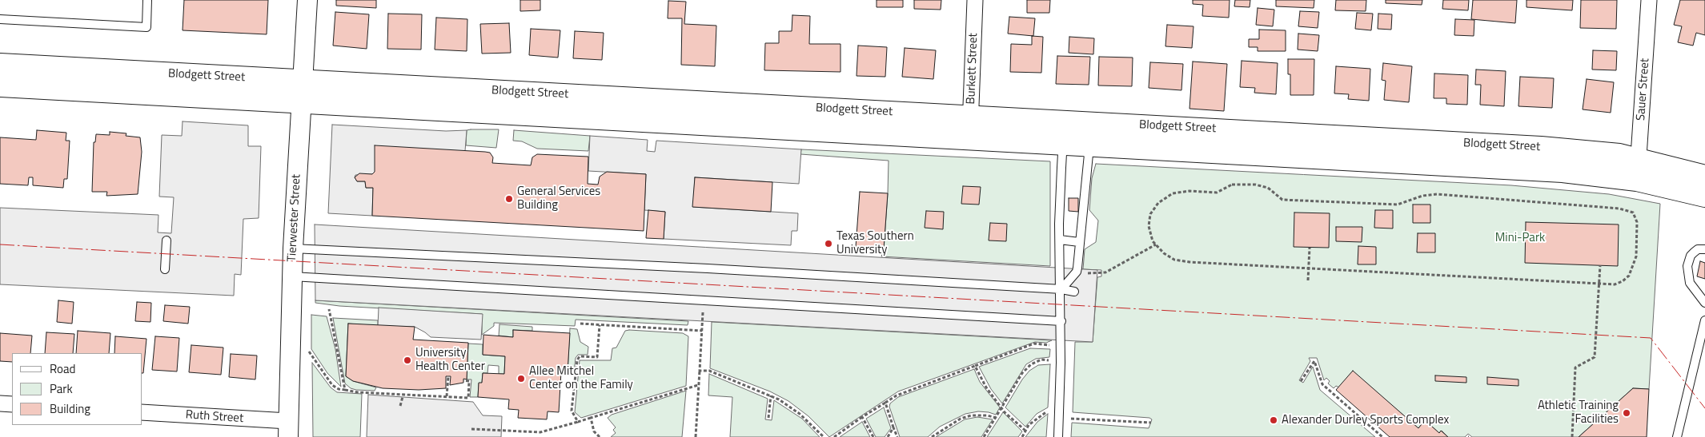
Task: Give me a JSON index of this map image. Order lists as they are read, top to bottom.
{
  "streets": {
    "main road": ["Blodgett Street"],
    "street": [
      "Burkett Street",
      "Sauer Street",
      "Tierwester Street",
      "Ruth Street"
    ]
  },
  "crossings": [
    ["Burkett Street", "Blodgett Street"],
    ["Blodgett Street", "Sauer Street"],
    ["Blodgett Street", "Tierwester Street"],
    ["Tierwester Street", "Ruth Street"]
  ],
  "parks": ["Mini-Park"],
  "places": [
    "General Services Building",
    "Texas Southern University",
    "University Health Center",
    "Allee Mitchel Center on the Family",
    "Athletic Training Facilities",
    "Alexander Durley Sports Complex"
  ],
  "legend": ["Road", "Park", "Building"]
}
